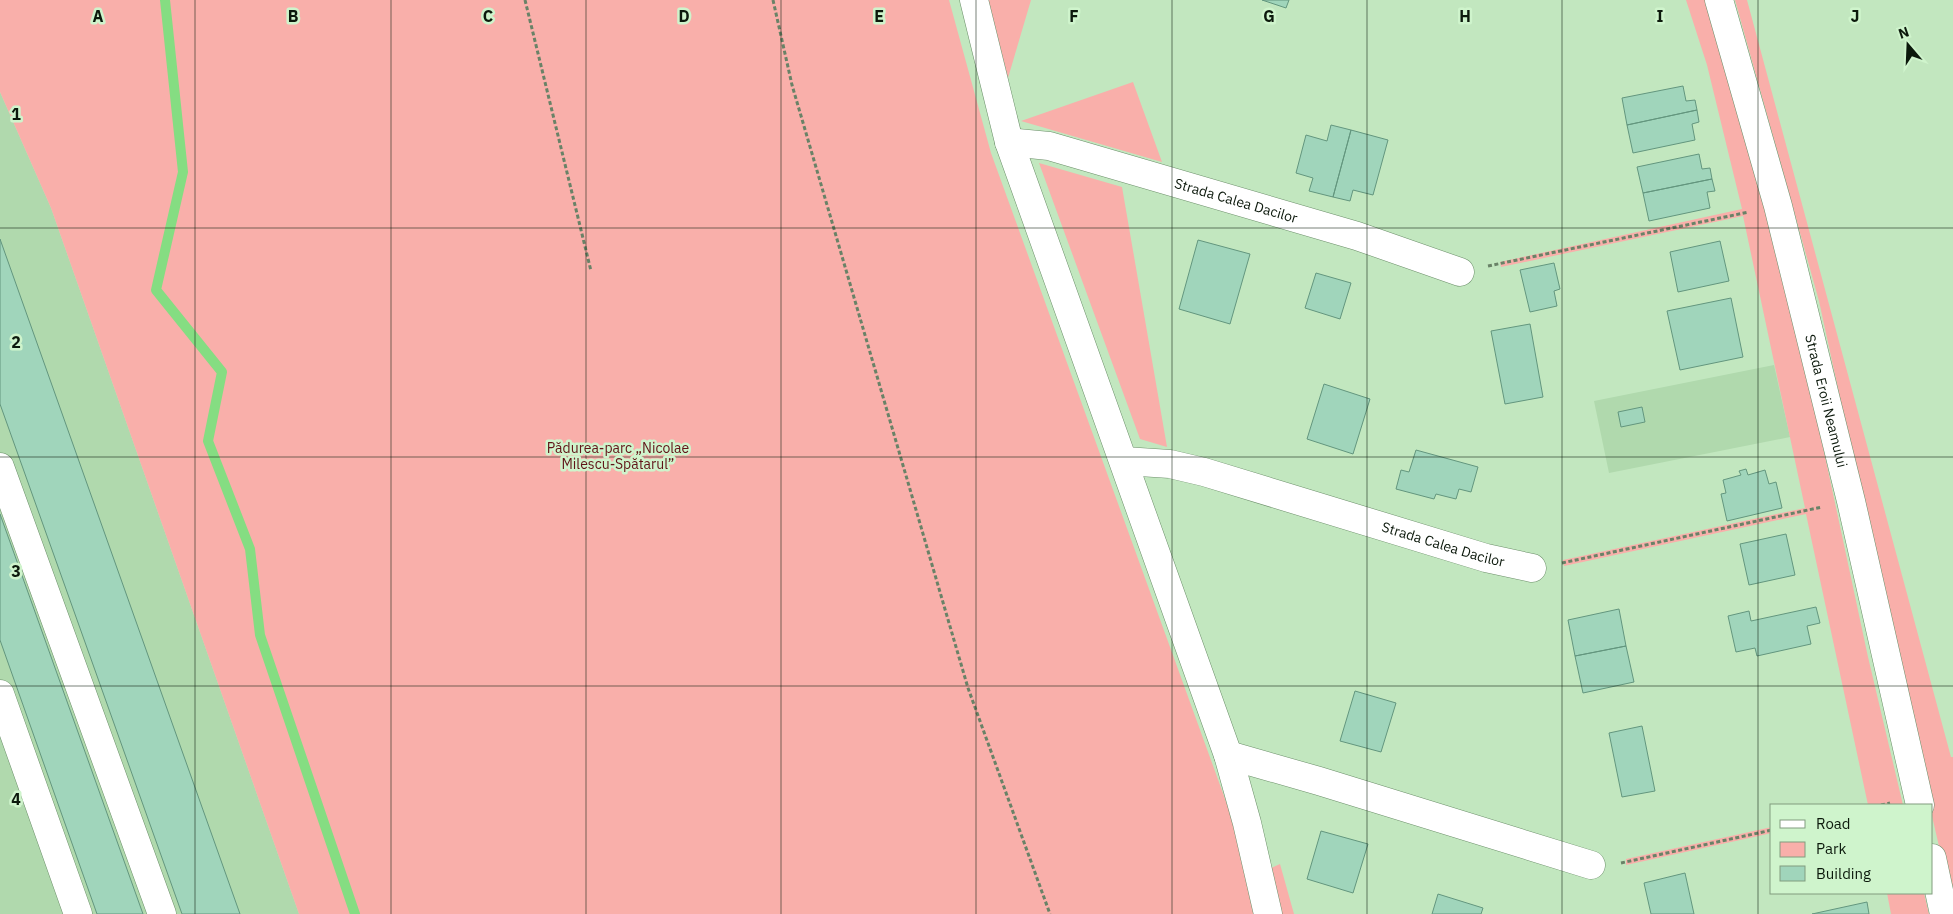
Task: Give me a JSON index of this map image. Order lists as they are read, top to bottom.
{
  "streets": {
    "street": ["Strada Calea Dacilor", "Strada Eroii Neamului"]
  },
  "parks": ["Pădurea-parc „Nicolae Milescu-Spătarul”"],
  "legend": ["Road", "Park", "Building"],
  "north": "top",
  "grid": {
    "columns": [
      "A",
      "B",
      "C",
      "D",
      "E",
      "F",
      "G",
      "H",
      "I",
      "J"
    ],
    "rows": [
      "1",
      "2",
      "3",
      "4"
    ]
  }
}
